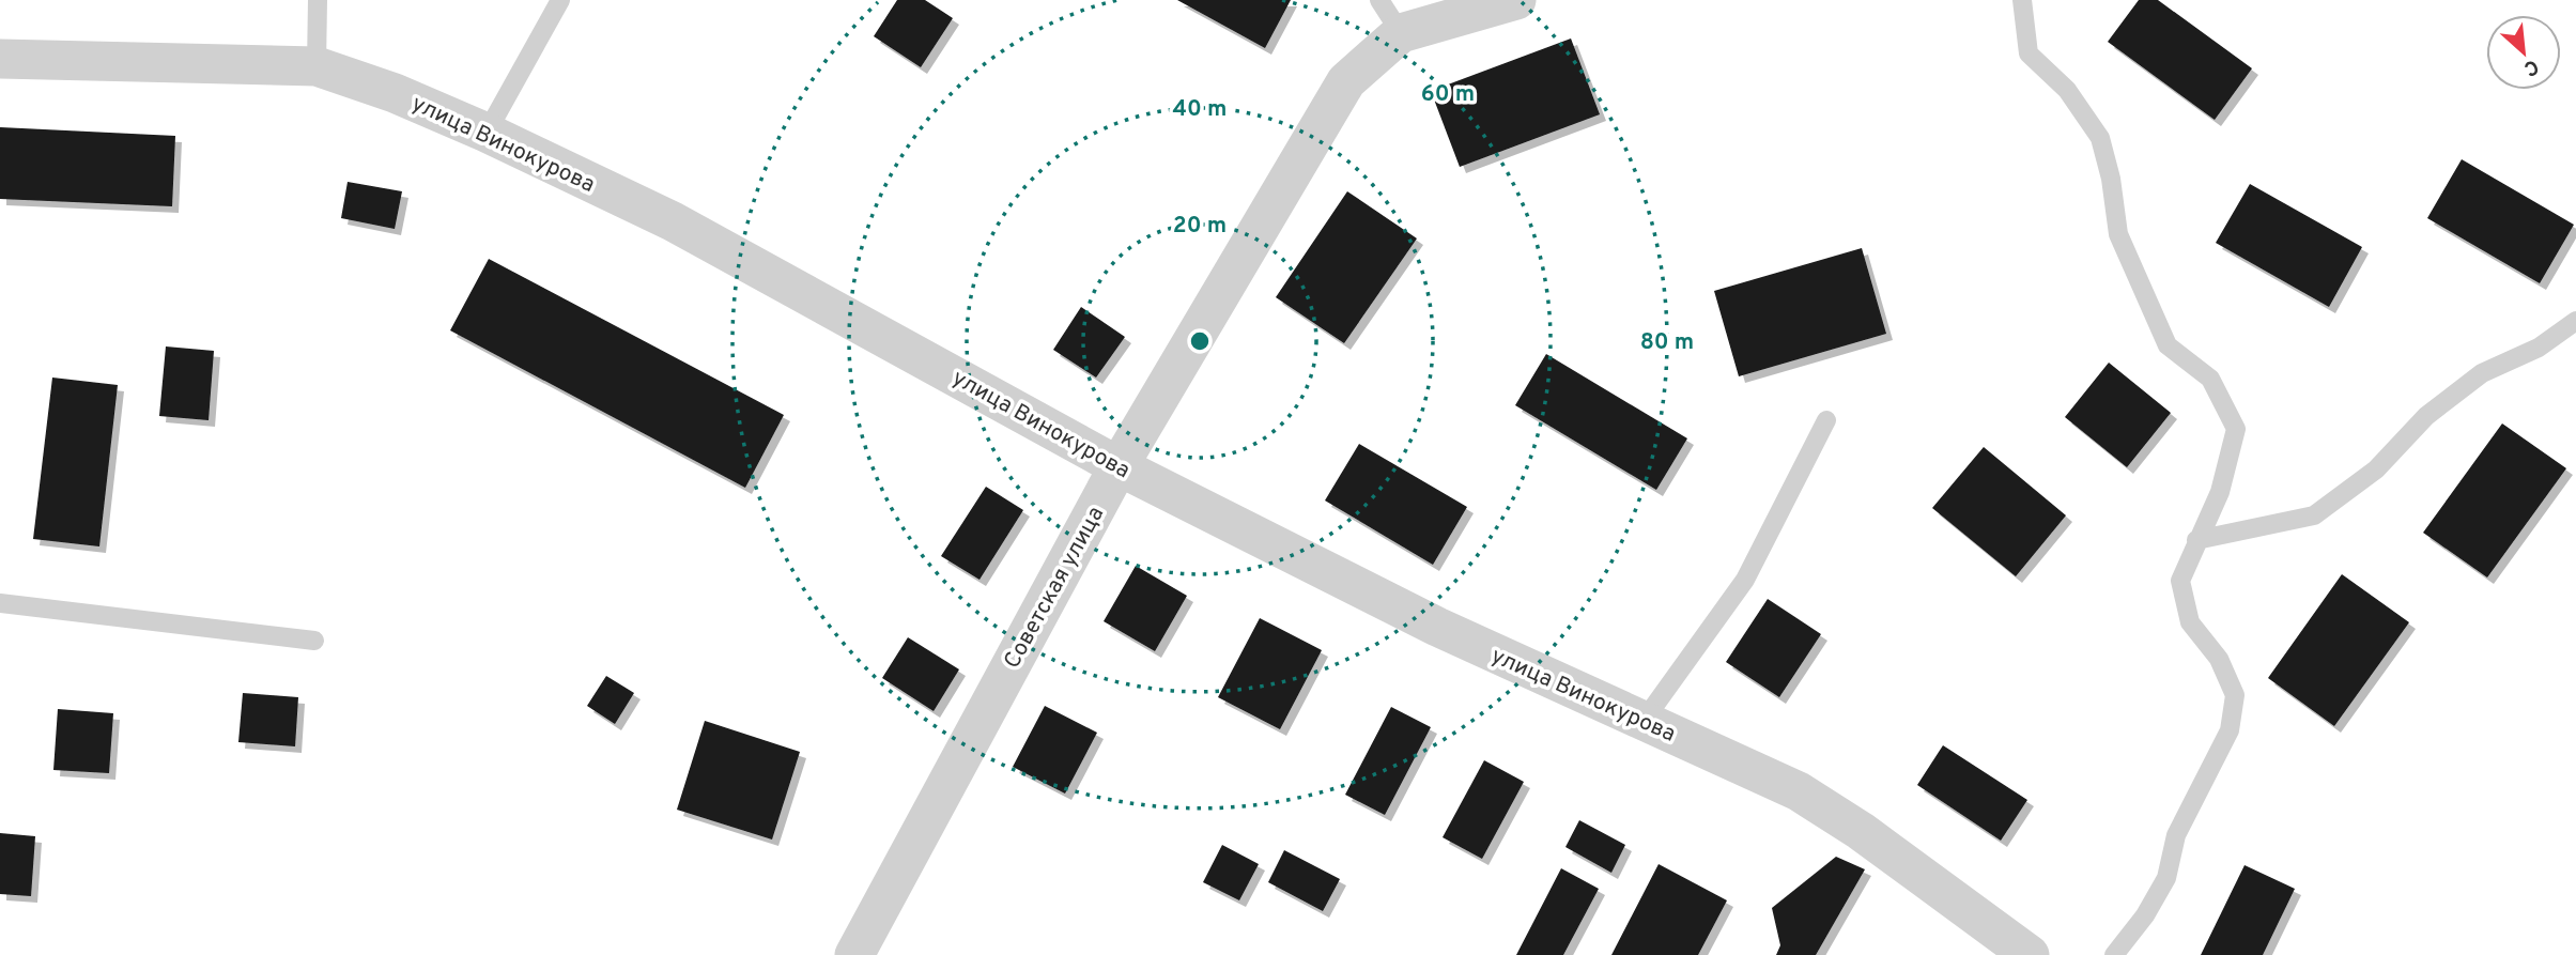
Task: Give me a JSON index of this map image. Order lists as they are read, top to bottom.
{
  "streets": {
    "street": ["улица Винокурова", "Советская улица"]
  },
  "crossings": [
    ["улица Винокурова", "Советская улица"]
  ],
  "north": "bottom right",
  "rings": [
    "60 m",
    "40 m",
    "20 m",
    "80 m"
  ]
}
